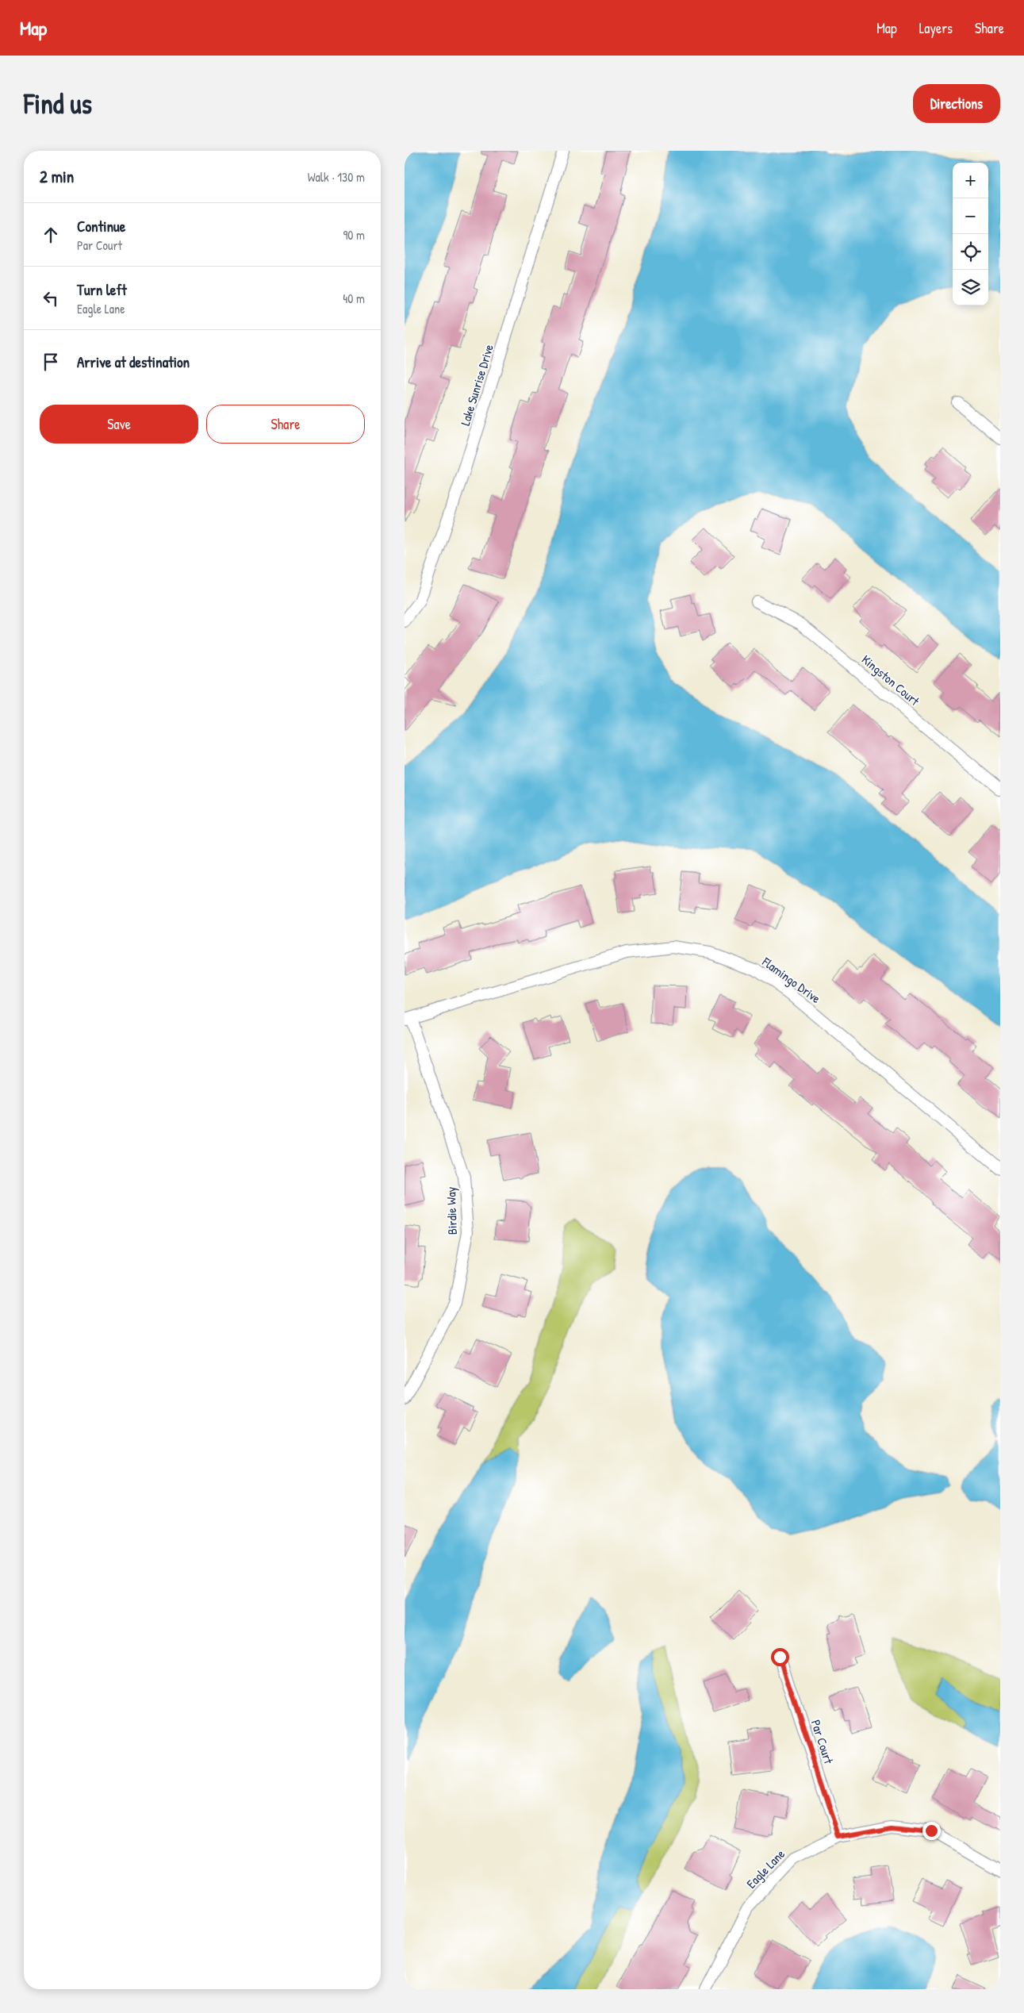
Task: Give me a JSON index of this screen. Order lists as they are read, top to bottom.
{
  "streets": {
    "street": [
      "Lake Sunrise Drive",
      "Kingston Court",
      "Flamingo Drive",
      "Birdie Way",
      "Par Court",
      "Eagle Lane"
    ]
  },
  "crossings": [
    ["Flamingo Drive", "Birdie Way"],
    ["Par Court", "Eagle Lane"]
  ],
  "page": {
    "header": "Map",
    "nav": ["Map", "Layers", "Share"],
    "buttons": [
      "Directions",
      ["Save", "Share"]
    ],
    "title": "Find us",
    "heading": ["2 min", "Walk · 130 m"],
    "map_buttons": ["+", "−"],
    "list": [
      ["Continue", "Par Court", "90 m"],
      ["Turn left", "Eagle Lane", "40 m"],
      "Arrive at destination"
    ]
  }
}
